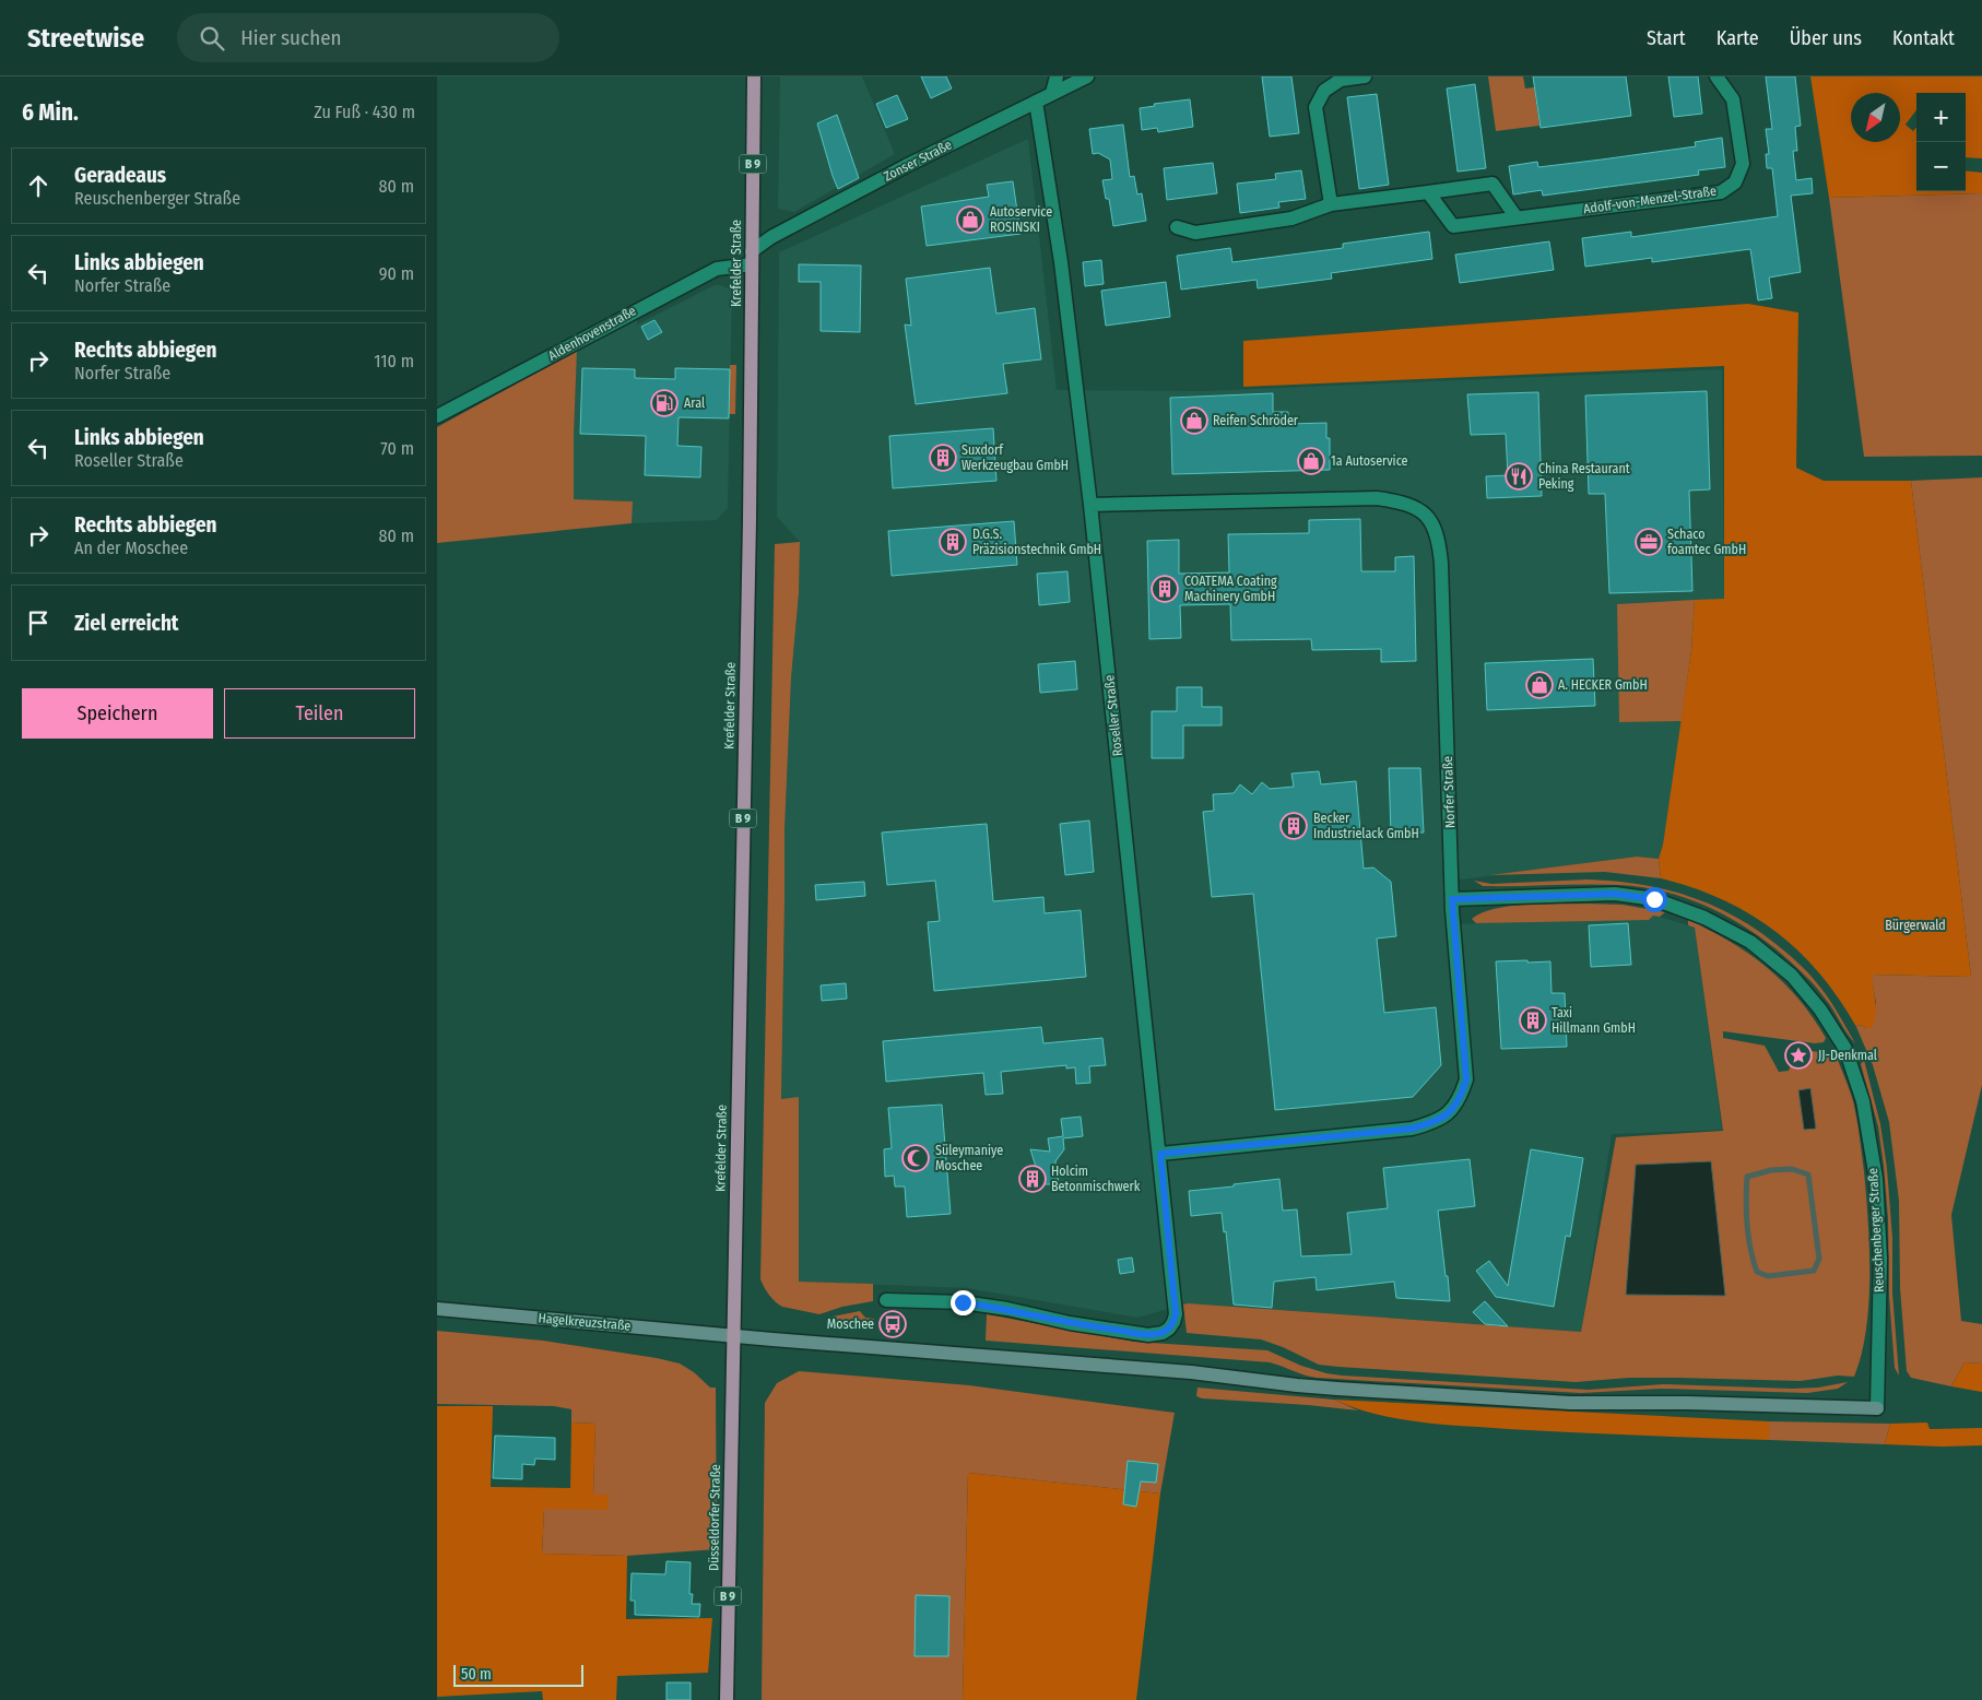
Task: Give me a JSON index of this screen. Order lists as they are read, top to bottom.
{
  "streets": {
    "main road": [
      "B 9",
      "Krefelder Straße",
      "Hagelkreuzstraße",
      "Düsseldorfer Straße"
    ],
    "street": [
      "Zonser Straße",
      "Adolf-von-Menzel-Straße",
      "Aldenhovenstraße",
      "Roseller Straße",
      "Norfer Straße",
      "Reuschenberger Straße"
    ]
  },
  "crossings": [
    ["Zonser Straße", "Krefelder Straße"],
    ["Zonser Straße", "Aldenhovenstraße"],
    ["Zonser Straße", "Roseller Straße"],
    ["Krefelder Straße", "Aldenhovenstraße"],
    ["Krefelder Straße", "Hagelkreuzstraße"],
    ["Krefelder Straße", "Düsseldorfer Straße"],
    ["Roseller Straße", "Norfer Straße"],
    ["Norfer Straße", "Reuschenberger Straße"],
    ["Reuschenberger Straße", "Hagelkreuzstraße"],
    ["Hagelkreuzstraße", "Düsseldorfer Straße"]
  ],
  "parks": ["Bürgerwald"],
  "places": {
    "shop": [
      "Autoservice ROSINSKI",
      "Reifen Schröder",
      "1a Autoservice",
      "A. HECKER GmbH"
    ],
    "fuel station": ["Aral"],
    "building": [
      "Suxdorf Werkzeugbau GmbH",
      "D.G.S. Präzisionstechnik GmbH",
      "COATEMA Coating Machinery GmbH",
      "Becker Industrielack GmbH",
      "Taxi Hillmann GmbH",
      "Holcim Betonmischwerk"
    ],
    "restaurant": ["China Restaurant Peking"],
    "office": ["Schaco foamtec GmbH"],
    "place": ["JJ-Denkmal"],
    "mosque": ["Süleymaniye Moschee"],
    "bus stop": ["Moschee"]
  },
  "scale_bar": "50 m",
  "north": "bottom left",
  "page": {
    "header": "Streetwise",
    "search": "Hier suchen",
    "nav": [
      "Start",
      "Karte",
      "Über uns",
      "Kontakt"
    ],
    "heading": ["6 Min.", "Zu Fuß · 430 m"],
    "map_buttons": ["+", "−"],
    "list": [
      ["Geradeaus", "Reuschenberger Straße", "80 m"],
      ["Links abbiegen", "Norfer Straße", "90 m"],
      ["Rechts abbiegen", "Norfer Straße", "110 m"],
      ["Links abbiegen", "Roseller Straße", "70 m"],
      ["Rechts abbiegen", "An der Moschee", "80 m"],
      "Ziel erreicht"
    ],
    "buttons": ["Speichern", "Teilen"],
    "scale": "50 m"
  }
}
